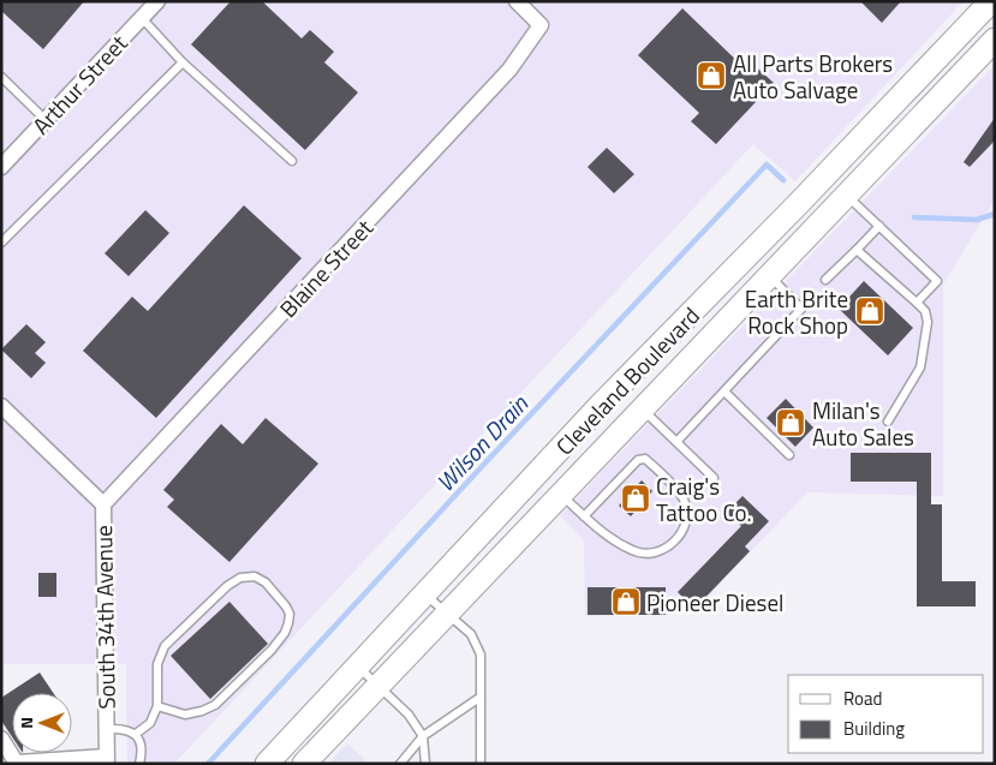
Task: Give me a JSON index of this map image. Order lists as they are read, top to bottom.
{
  "streets": {
    "main road": ["Cleveland Boulevard"],
    "street": ["Arthur Street", "Blaine Street", "South 34th Avenue"]
  },
  "crossings": [
    ["Blaine Street", "South 34th Avenue"]
  ],
  "water": ["Wilson Drain"],
  "places": {
    "shop": [
      "All Parts Brokers Auto Salvage",
      "Earth Brite Rock Shop",
      "Milan's Auto Sales",
      "Craig's Tattoo Co.",
      "Pioneer Diesel"
    ]
  },
  "legend": ["Road", "Building"],
  "north": "left"
}
